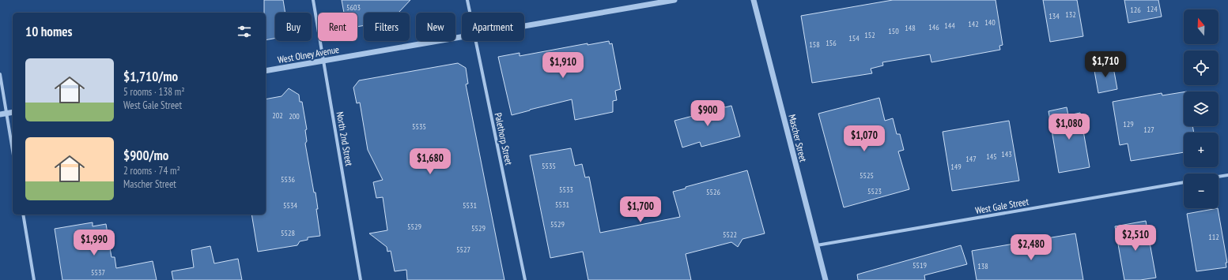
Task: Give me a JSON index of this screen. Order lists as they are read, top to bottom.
{
  "streets": {
    "street": [
      "West Olney Avenue",
      "Mascher Street",
      "North 2nd Street",
      "Palethorp Street",
      "West Gale Street"
    ]
  },
  "crossings": [
    ["West Olney Avenue", "North 2nd Street"],
    ["Mascher Street", "West Gale Street"]
  ],
  "house_numbers": [
    "5603",
    "124",
    "126",
    "132",
    "134",
    "140",
    "142",
    "144",
    "146",
    "148",
    "150",
    "152",
    "154",
    "156",
    "158",
    "202",
    "200",
    "129",
    "5535",
    "127",
    "143",
    "145",
    "147",
    "5535",
    "149",
    "5525",
    "5536",
    "5533",
    "5523",
    "5526",
    "5531",
    "5534",
    "5531",
    "5529",
    "5529",
    "5529",
    "5528",
    "5522",
    "112",
    "5527",
    "5519",
    "138",
    "5537"
  ],
  "north": "top",
  "page": {
    "map_buttons": ["+", "−"],
    "chip": [
      "Buy",
      "Rent",
      "Filters",
      "New",
      "Apartment"
    ],
    "heading": "10 homes",
    "list": [
      {
        "name": "$1,710/mo",
        "note": "5 rooms · 138 m² · West Gale Street"
      },
      {
        "name": "$900/mo",
        "note": "2 rooms · 74 m² · Mascher Street"
      }
    ],
    "price": [
      "$1,710",
      "$1,910",
      "$900",
      "$1,080",
      "$1,070",
      "$1,680",
      "$1,700",
      "$2,510",
      "$1,990",
      "$2,480"
    ]
  }
}
